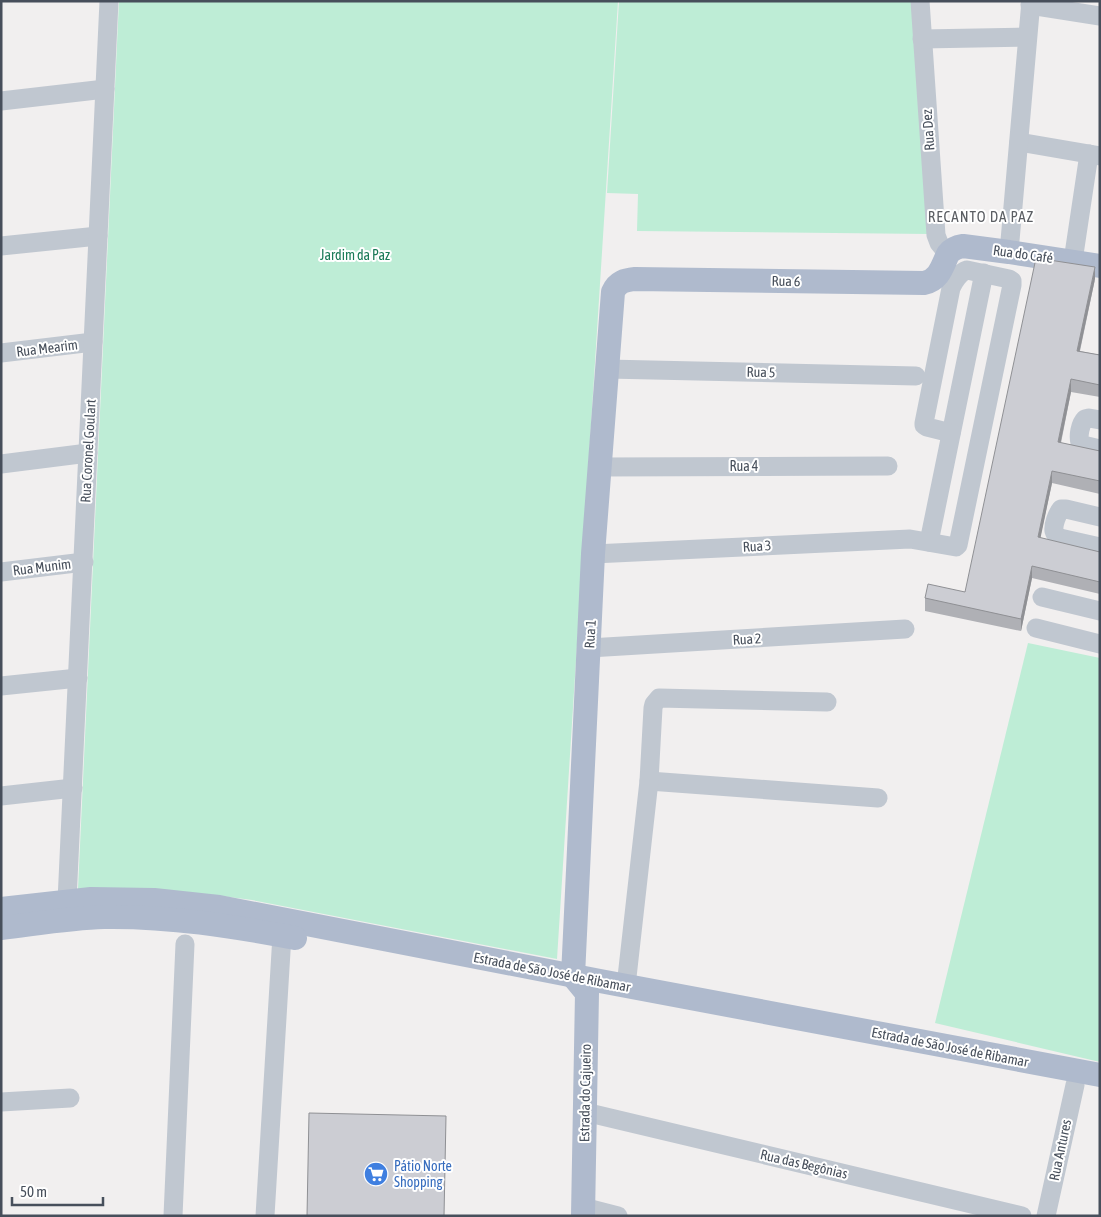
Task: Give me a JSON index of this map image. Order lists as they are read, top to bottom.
{
  "streets": {
    "main road": [
      "Rua do Café",
      "Rua 6",
      "Rua 1",
      "Estrada de São José de Ribamar",
      "Estrada do Cajueiro"
    ],
    "street": [
      "Rua Dez",
      "Rua Mearim",
      "Rua 5",
      "Rua Coronel Goulart",
      "Rua 4",
      "Rua 3",
      "Rua Munim",
      "Rua 2",
      "Rua Antures",
      "Rua das Begônias"
    ]
  },
  "crossings": [
    ["Rua Dez", "Rua do Café"],
    ["Rua Dez", "Rua 6"],
    ["Rua do Café", "Rua 6"],
    ["Rua 6", "Rua 1"],
    ["Rua Mearim", "Rua Coronel Goulart"],
    ["Rua 5", "Rua 1"],
    ["Rua Coronel Goulart", "Rua Munim"],
    ["Rua Coronel Goulart", "Estrada de São José de Ribamar"],
    ["Rua 4", "Rua 1"],
    ["Rua 3", "Rua 1"],
    ["Rua 1", "Rua 2"],
    ["Rua 1", "Estrada de São José de Ribamar"],
    ["Rua 1", "Estrada do Cajueiro"],
    ["Estrada de São José de Ribamar", "Estrada do Cajueiro"],
    ["Estrada de São José de Ribamar", "Rua Antures"],
    ["Estrada do Cajueiro", "Rua das Begônias"]
  ],
  "districts": ["RECANTO DA PAZ"],
  "parks": ["Jardim da Paz"],
  "places": {
    "supermarket": ["Pátio Norte Shopping"]
  },
  "scale_bar": "50 m"
}
